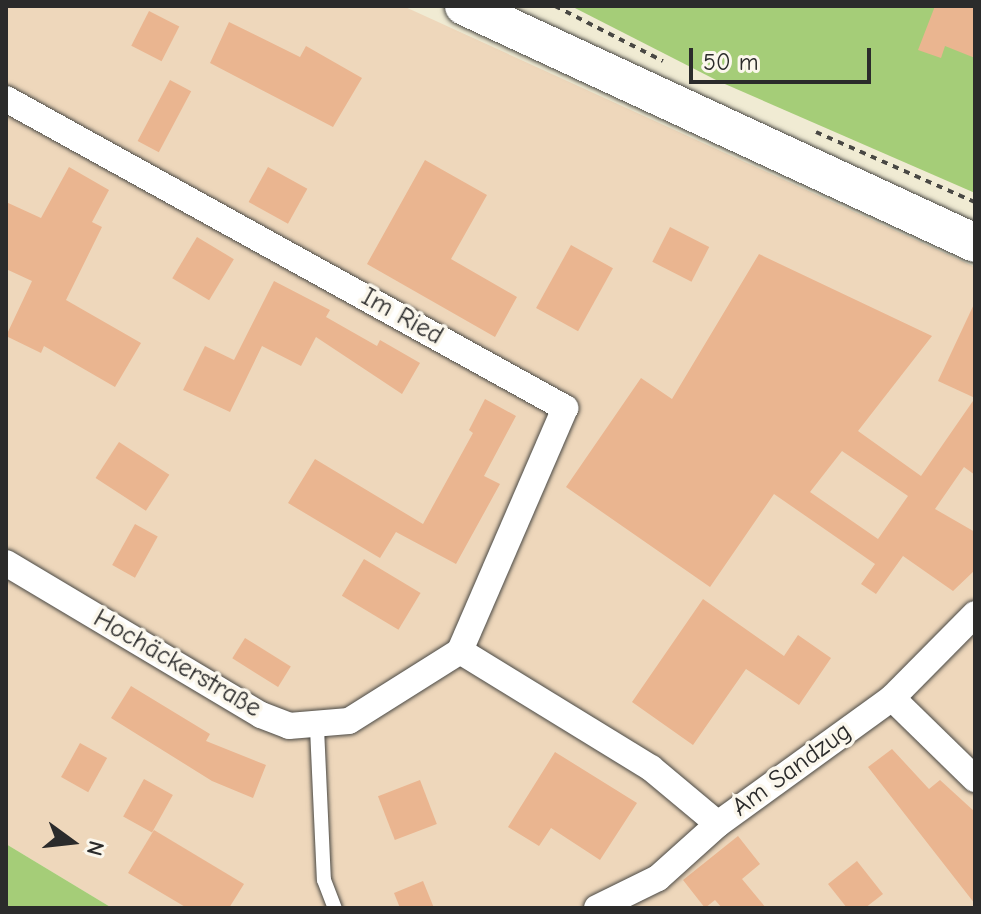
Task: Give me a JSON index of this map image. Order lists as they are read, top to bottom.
{
  "streets": {
    "street": ["Im Ried", "Hochäckerstraße", "Am Sandzug"]
  },
  "crossings": [
    ["Im Ried", "Hochäckerstraße"]
  ],
  "scale_bar": "50 m",
  "north": "right"
}
